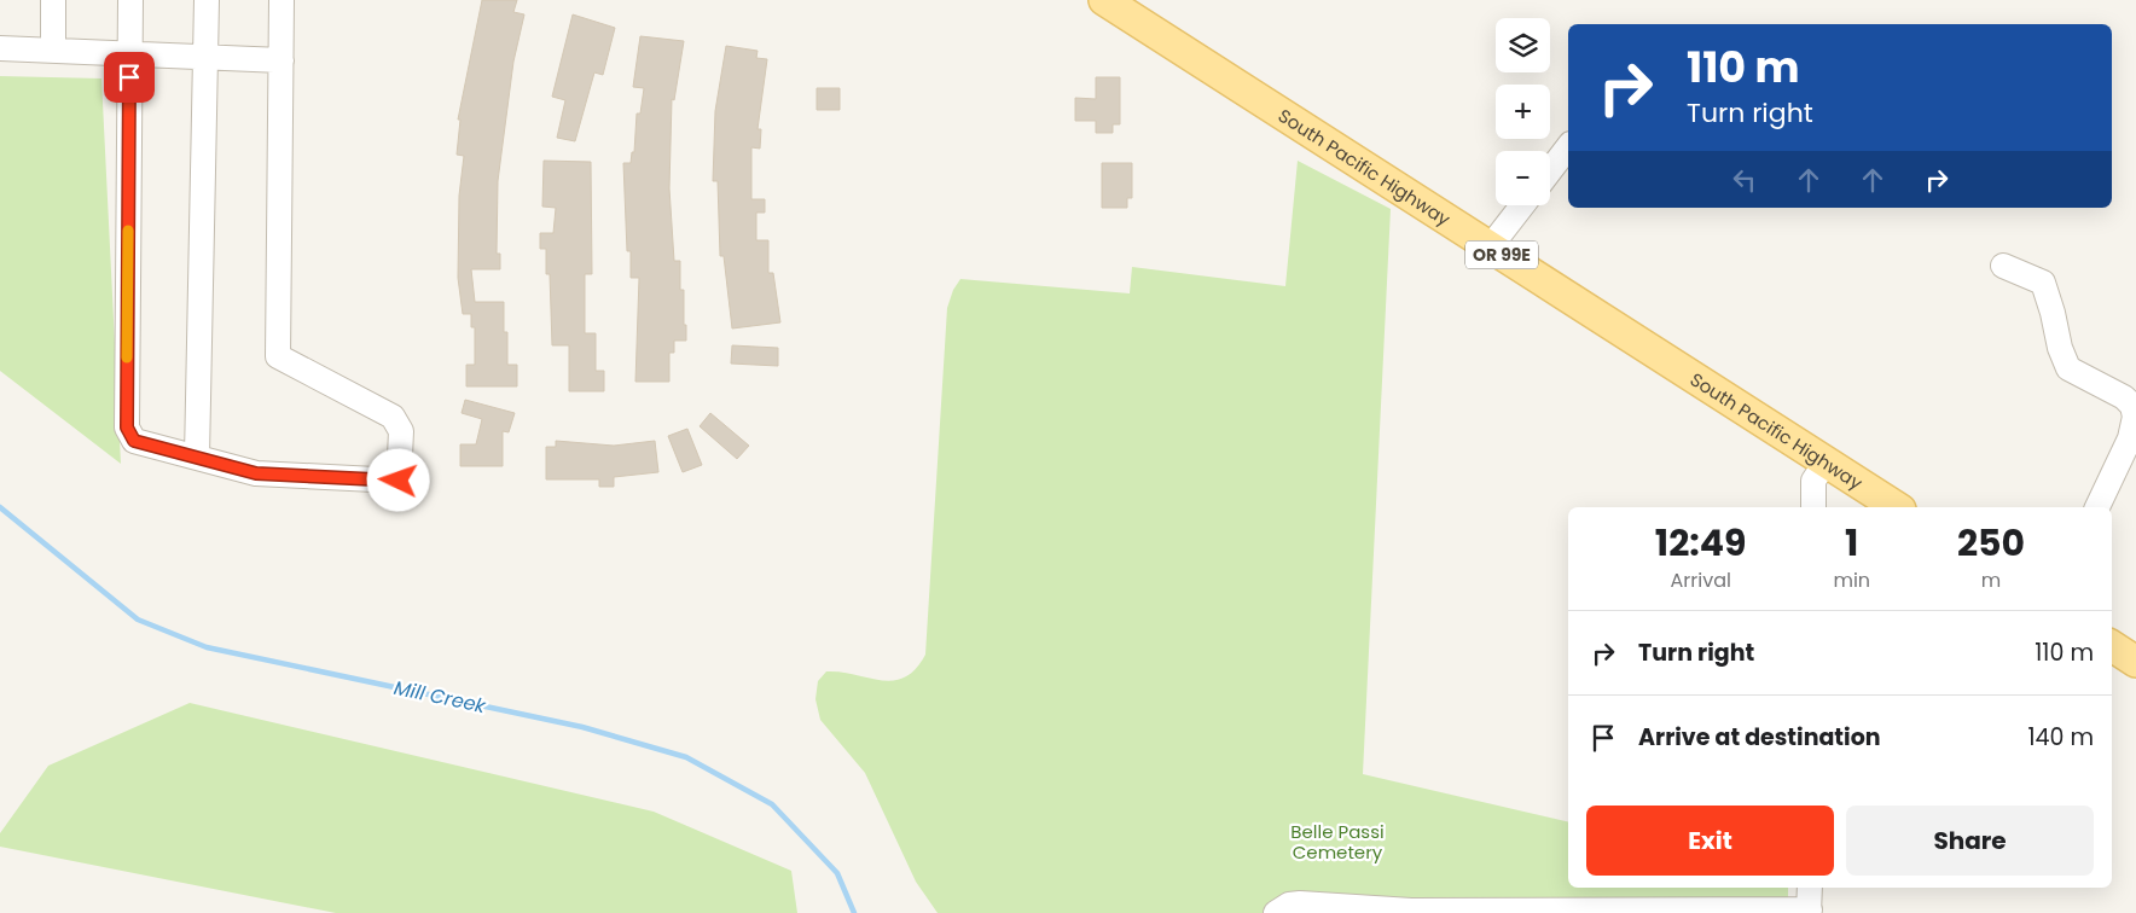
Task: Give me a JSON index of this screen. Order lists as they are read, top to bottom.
{
  "streets": {
    "main road": ["South Pacific Highway", "OR 99E"]
  },
  "water": ["Mill Creek"],
  "parks": ["Belle Passi Cemetery"],
  "page": {
    "map_buttons": ["+", "−"],
    "turn": ["110 m", "Turn right"],
    "eta": [
      "12:49",
      "Arrival",
      "1",
      "min",
      "250",
      "m"
    ],
    "list": [
      {
        "name": "Turn right",
        "value": "110 m"
      },
      {
        "name": "Arrive at destination",
        "value": "140 m"
      }
    ],
    "buttons": ["Exit", "Share"]
  }
}
